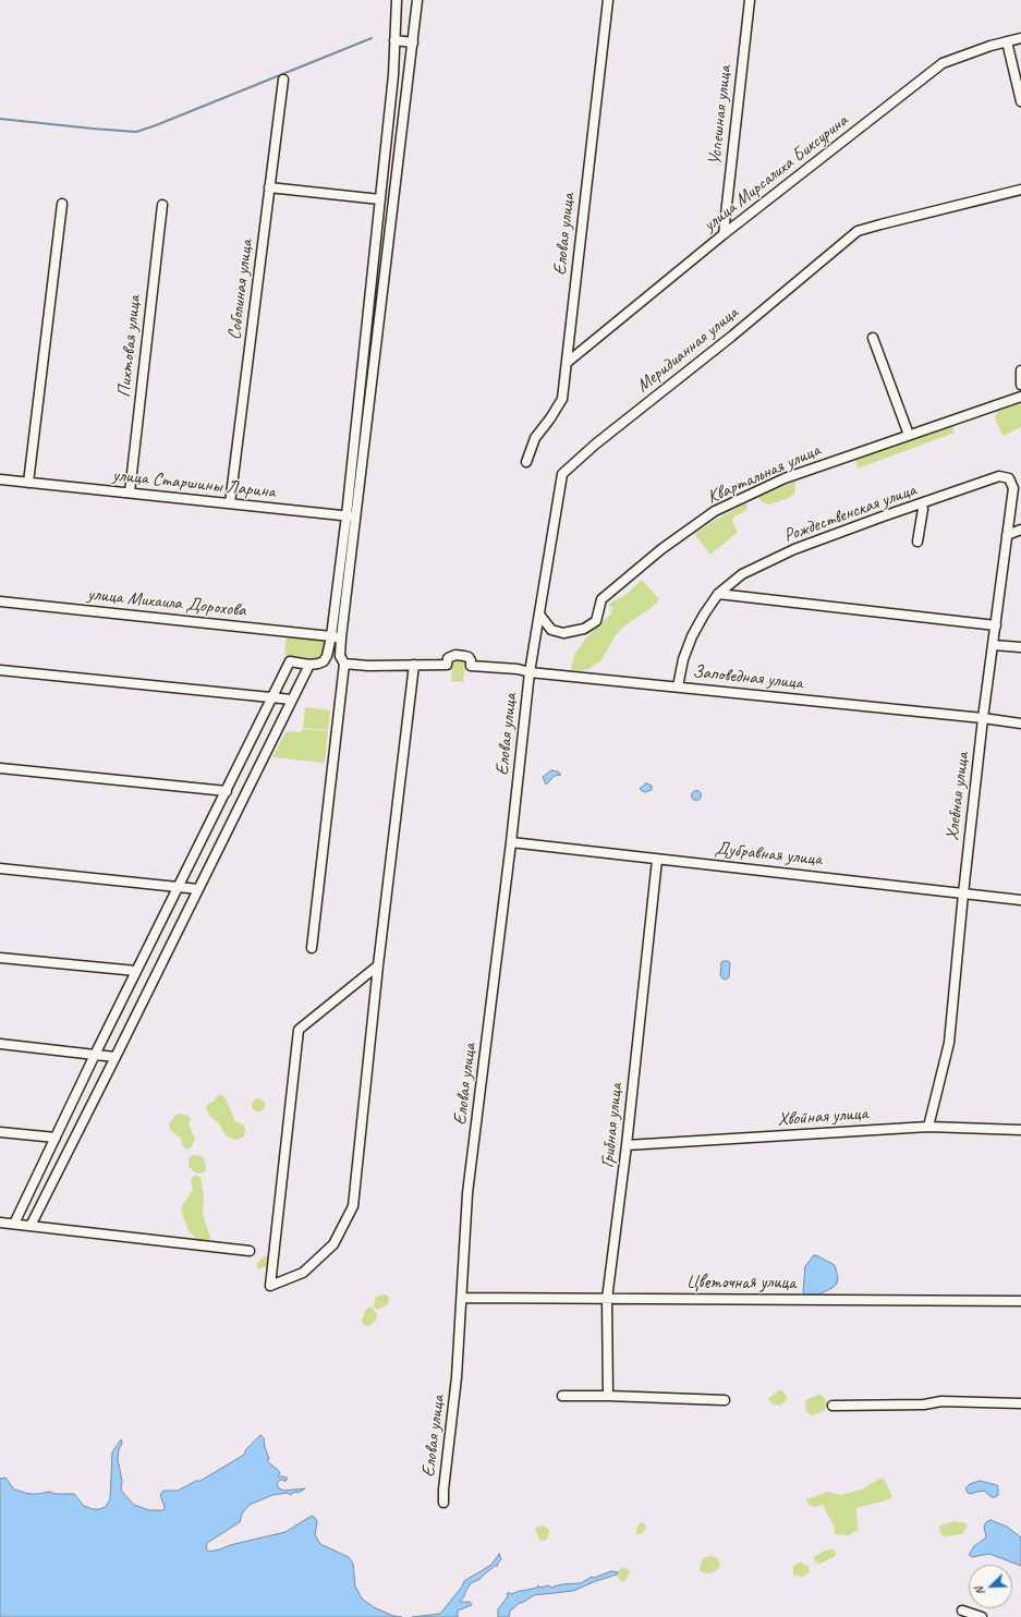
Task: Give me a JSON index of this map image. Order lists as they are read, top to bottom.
{
  "streets": {
    "street": [
      "Успешная улица",
      "улица Мирсалиха Биксурина",
      "Еловая улица",
      "Соболиная улица",
      "Пихтовая улица",
      "Меридианная улица",
      "Квартальная улица",
      "улица Старшины Ларина",
      "Рождественская улица",
      "улица Михаила Дорохова",
      "Заповедная улица",
      "Хлебная улица",
      "Дубравная улица",
      "Хвойная улица",
      "Грибная улица",
      "Цветочная улица"
    ]
  },
  "crossings": [
    ["Успешная улица", "улица Мирсалиха Биксурина"],
    ["улица Мирсалиха Биксурина", "Еловая улица"],
    ["Еловая улица", "Меридианная улица"],
    ["Еловая улица", "Заповедная улица"],
    ["Еловая улица", "Дубравная улица"],
    ["Еловая улица", "Цветочная улица"],
    ["Соболиная улица", "улица Старшины Ларина"],
    ["Пихтовая улица", "улица Старшины Ларина"],
    ["Меридианная улица", "Квартальная улица"],
    ["Меридианная улица", "Заповедная улица"],
    ["Рождественская улица", "Заповедная улица"],
    ["Рождественская улица", "Хлебная улица"],
    ["Заповедная улица", "Хлебная улица"],
    ["Хлебная улица", "Дубравная улица"],
    ["Хлебная улица", "Хвойная улица"],
    ["Дубравная улица", "Грибная улица"],
    ["Хвойная улица", "Грибная улица"],
    ["Грибная улица", "Цветочная улица"]
  ],
  "north": "bottom left"
}
